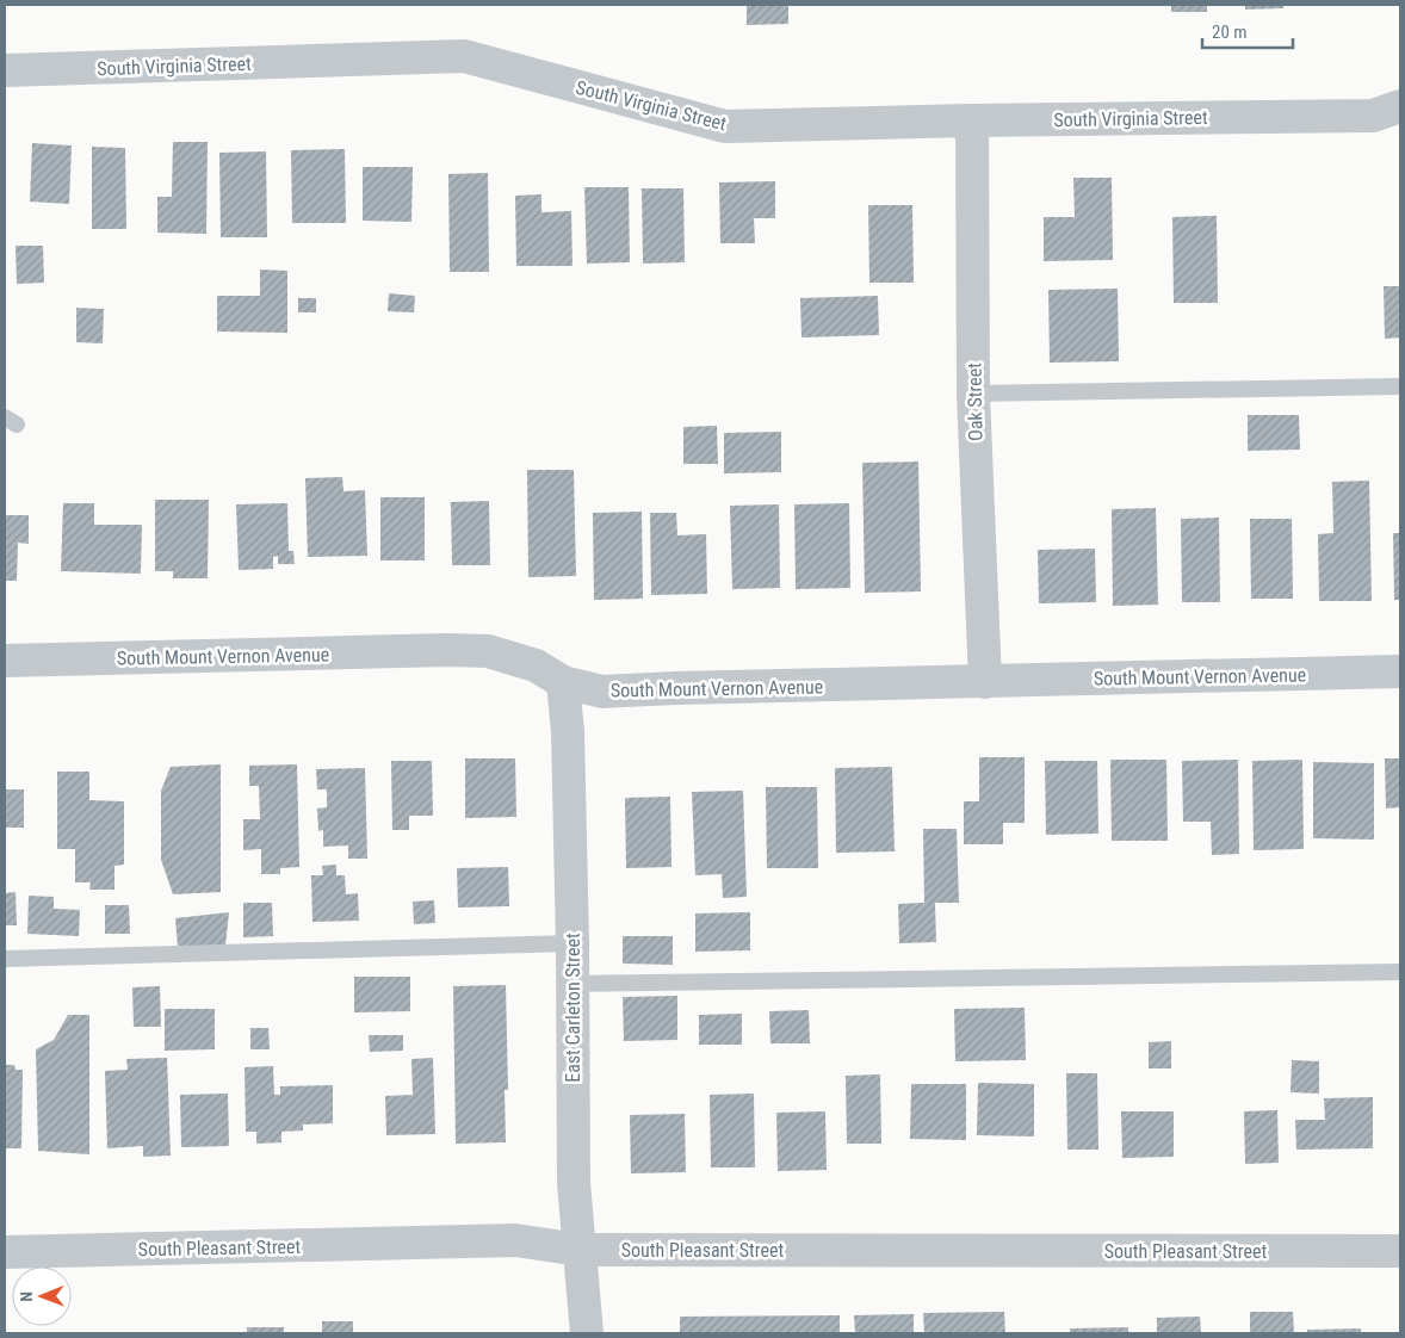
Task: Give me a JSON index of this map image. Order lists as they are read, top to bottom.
{
  "streets": {
    "street": [
      "South Virginia Street",
      "Oak Street",
      "South Mount Vernon Avenue",
      "East Carleton Street",
      "South Pleasant Street"
    ]
  },
  "crossings": [
    ["South Virginia Street", "Oak Street"],
    ["Oak Street", "South Mount Vernon Avenue"],
    ["South Mount Vernon Avenue", "East Carleton Street"],
    ["East Carleton Street", "South Pleasant Street"]
  ],
  "scale_bar": "20 m",
  "north": "left"
}
